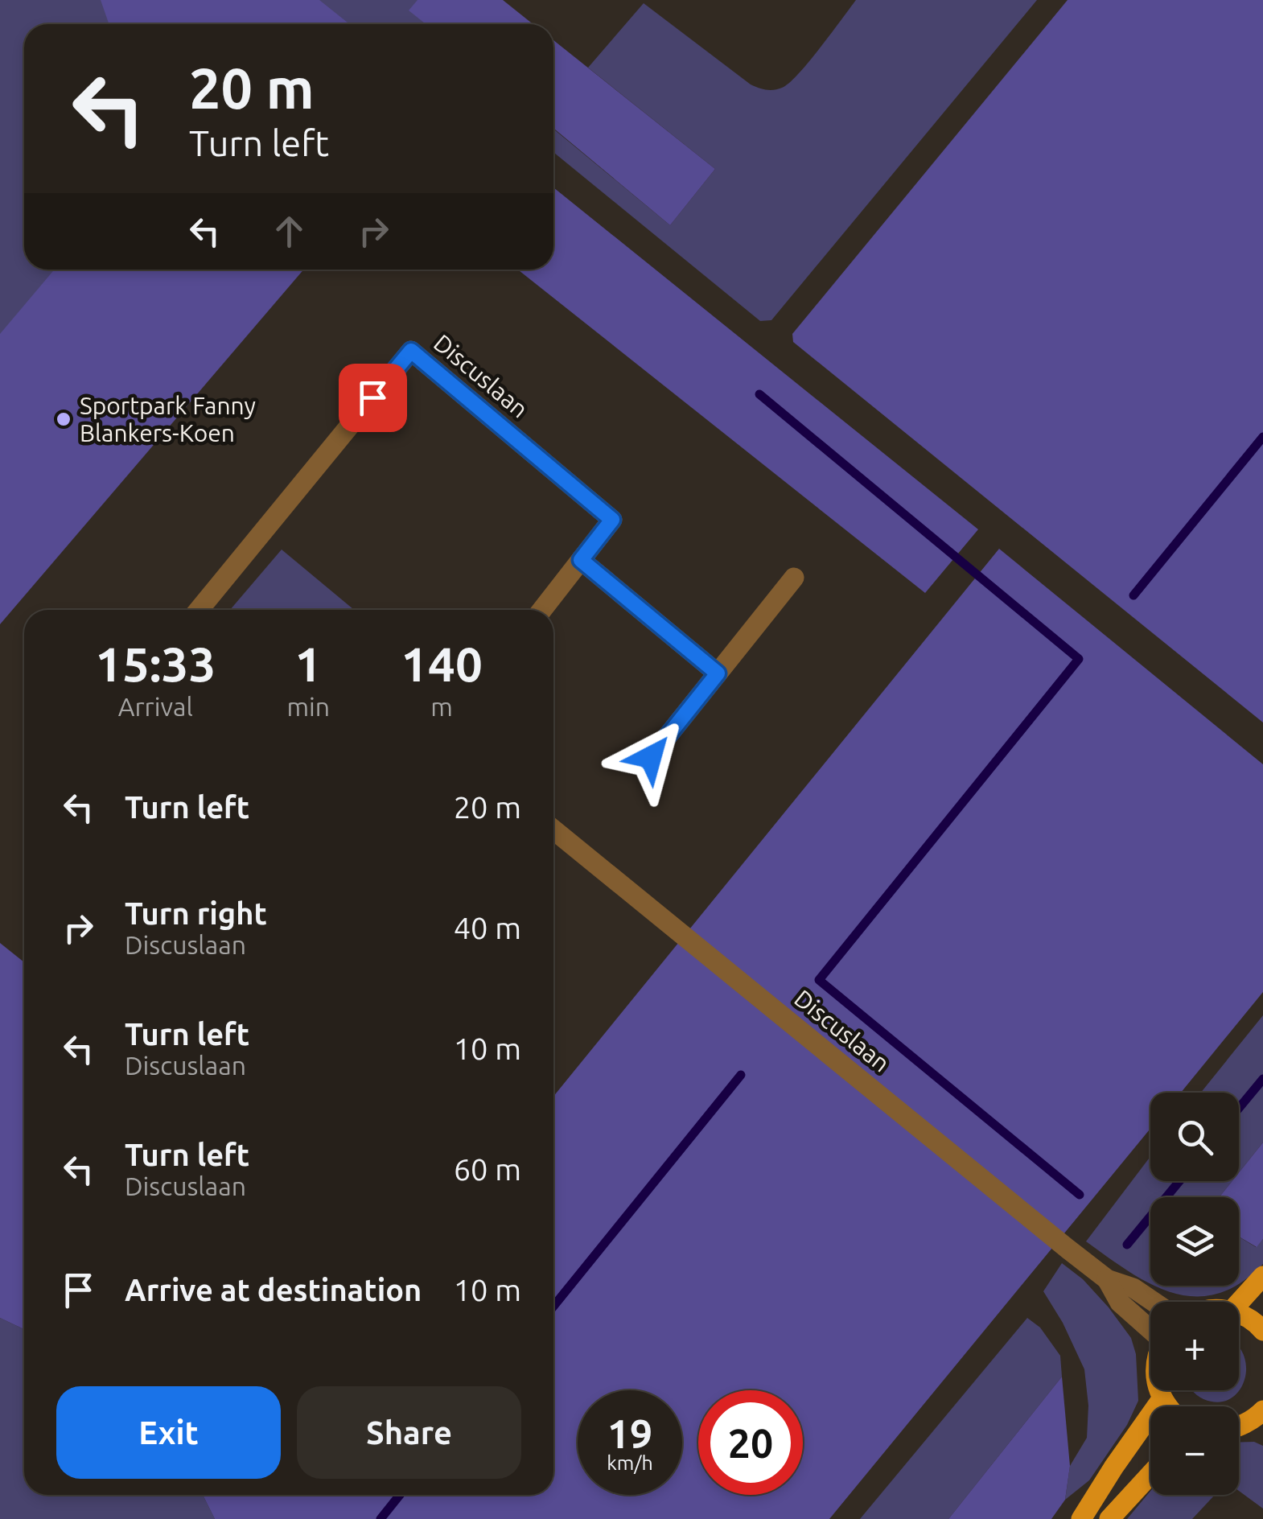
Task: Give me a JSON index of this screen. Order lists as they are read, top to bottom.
{
  "streets": {
    "street": ["Discuslaan"]
  },
  "places": ["Sportpark Fanny Blankers-Koen"],
  "page": {
    "turn": ["20 m", "Turn left"],
    "eta": [
      "15:33",
      "Arrival",
      "1",
      "min",
      "140",
      "m"
    ],
    "list": [
      {
        "name": "Turn left",
        "value": "20 m"
      },
      {
        "name": "Turn right",
        "note": "Discuslaan",
        "value": "40 m"
      },
      {
        "name": "Turn left",
        "note": "Discuslaan",
        "value": "10 m"
      },
      {
        "name": "Turn left",
        "note": "Discuslaan",
        "value": "60 m"
      },
      {
        "name": "Arrive at destination",
        "value": "10 m"
      }
    ],
    "map_buttons": ["+", "−"],
    "buttons": ["Exit", "Share"],
    "speed": "19 km/h",
    "limit": "20"
  }
}
